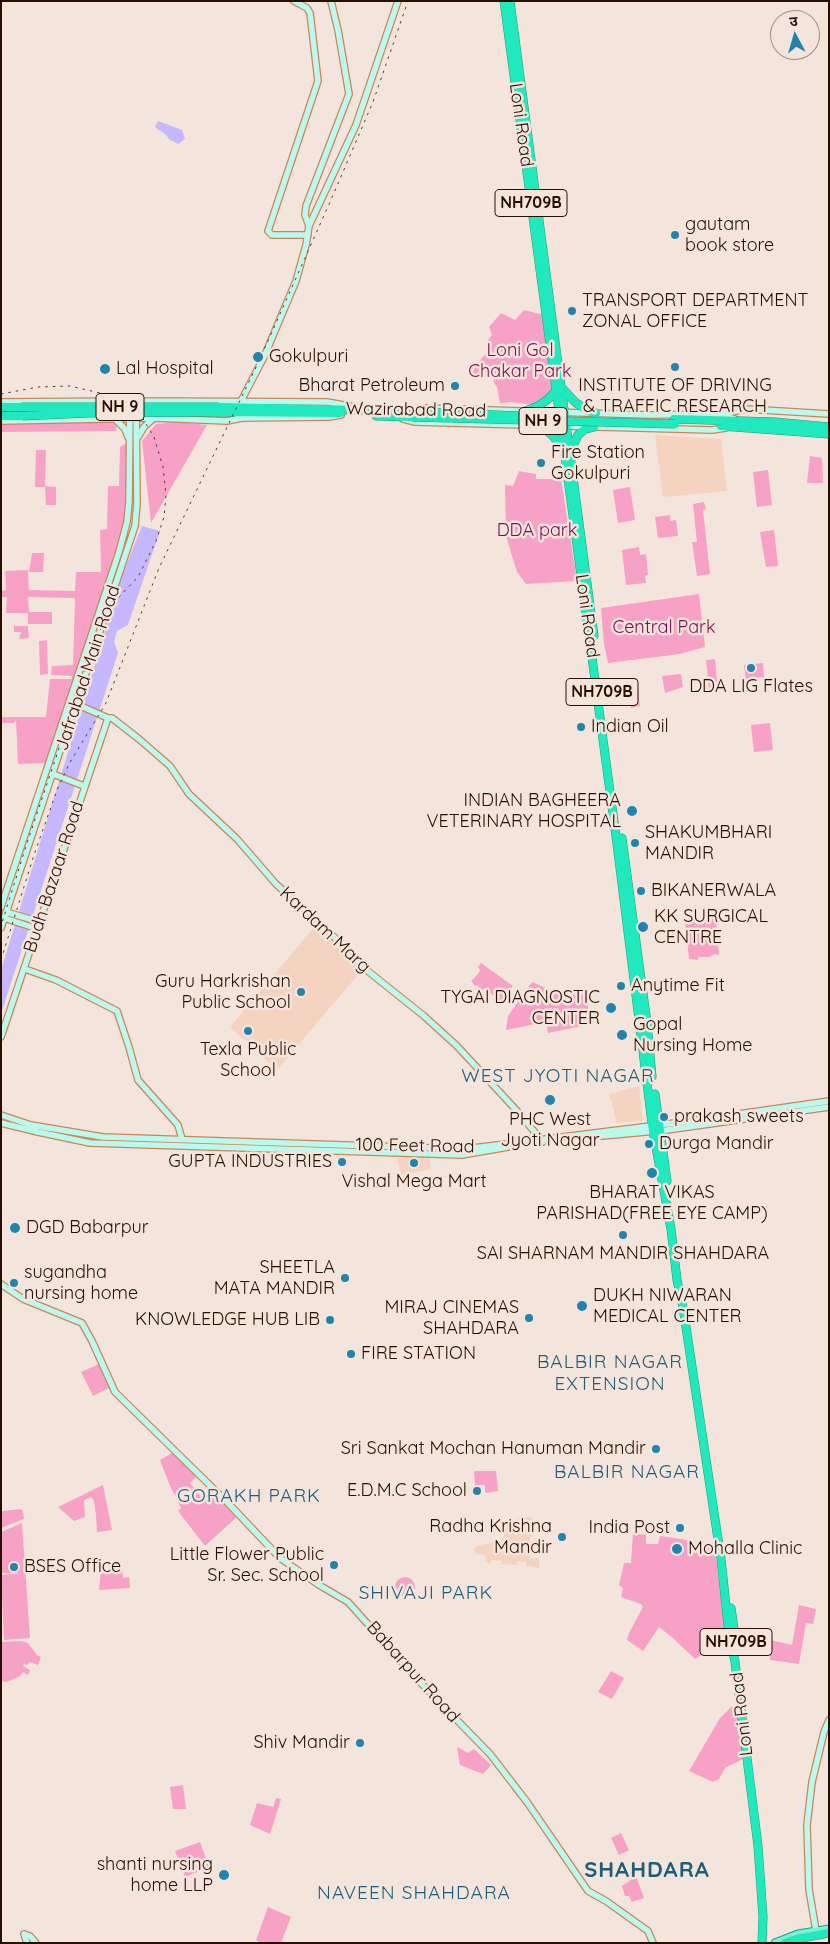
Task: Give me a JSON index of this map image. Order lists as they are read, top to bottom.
{
  "streets": {
    "highway": [
      "Loni Road",
      "NH709B",
      "NH 9",
      "Wazirabad Road"
    ],
    "street": [
      "Jafrabad Main Road",
      "Budh Bazaar Road",
      "Kardam Marg",
      "100 Feet Road",
      "Babarpur Road"
    ]
  },
  "crossings": [
    ["Loni Road", "Wazirabad Road"],
    ["Loni Road", "100 Feet Road"],
    ["NH 9", "Wazirabad Road"],
    ["Jafrabad Main Road", "Kardam Marg"],
    ["Budh Bazaar Road", "Kardam Marg"],
    ["Kardam Marg", "100 Feet Road"]
  ],
  "districts": [
    "WEST JYOTI NAGAR",
    "BALBIR NAGAR EXTENSION",
    "BALBIR NAGAR",
    "GORAKH PARK",
    "SHIVAJI PARK",
    "SHAHDARA",
    "NAVEEN SHAHDARA"
  ],
  "parks": ["Loni Gol Chakar Park", "DDA park", "Central Park"],
  "places": [
    "gautam book store",
    "TRANSPORT DEPARTMENT ZONAL OFFICE",
    "Gokulpuri",
    "INSTITUTE OF DRIVING & TRAFFIC RESEARCH",
    "Lal Hospital",
    "Bharat Petroleum",
    "Fire Station Gokulpuri",
    "DDA LIG Flates",
    "Indian Oil",
    "INDIAN BAGHEERA VETERINARY HOSPITAL",
    "SHAKUMBHARI MANDIR",
    "BIKANERWALA",
    "KK SURGICAL CENTRE",
    "Anytime Fit",
    "Guru Harkrishan Public School",
    "TYGAI DIAGNOSTIC CENTER",
    "Texla Public School",
    "Gopal Nursing Home",
    "PHC West Jyoti Nagar",
    "prakash sweets",
    "Durga Mandir",
    "GUPTA INDUSTRIES",
    "Vishal Mega Mart",
    "BHARAT VIKAS PARISHAD(FREE EYE CAMP)",
    "DGD Babarpur",
    "SAI SHARNAM MANDIR SHAHDARA",
    "SHEETLA MATA MANDIR",
    "sugandha nursing home",
    "DUKH NIWARAN MEDICAL CENTER",
    "MIRAJ CINEMAS SHAHDARA",
    "KNOWLEDGE HUB LIB",
    "FIRE STATION",
    "Sri Sankat Mochan Hanuman Mandir",
    "E.D.M.C School",
    "India Post",
    "Radha Krishna Mandir",
    "Mohalla Clinic",
    "Little Flower Public Sr. Sec. School",
    "BSES Office",
    "Shiv Mandir",
    "shanti nursing home LLP"
  ],
  "north": "top"
}
